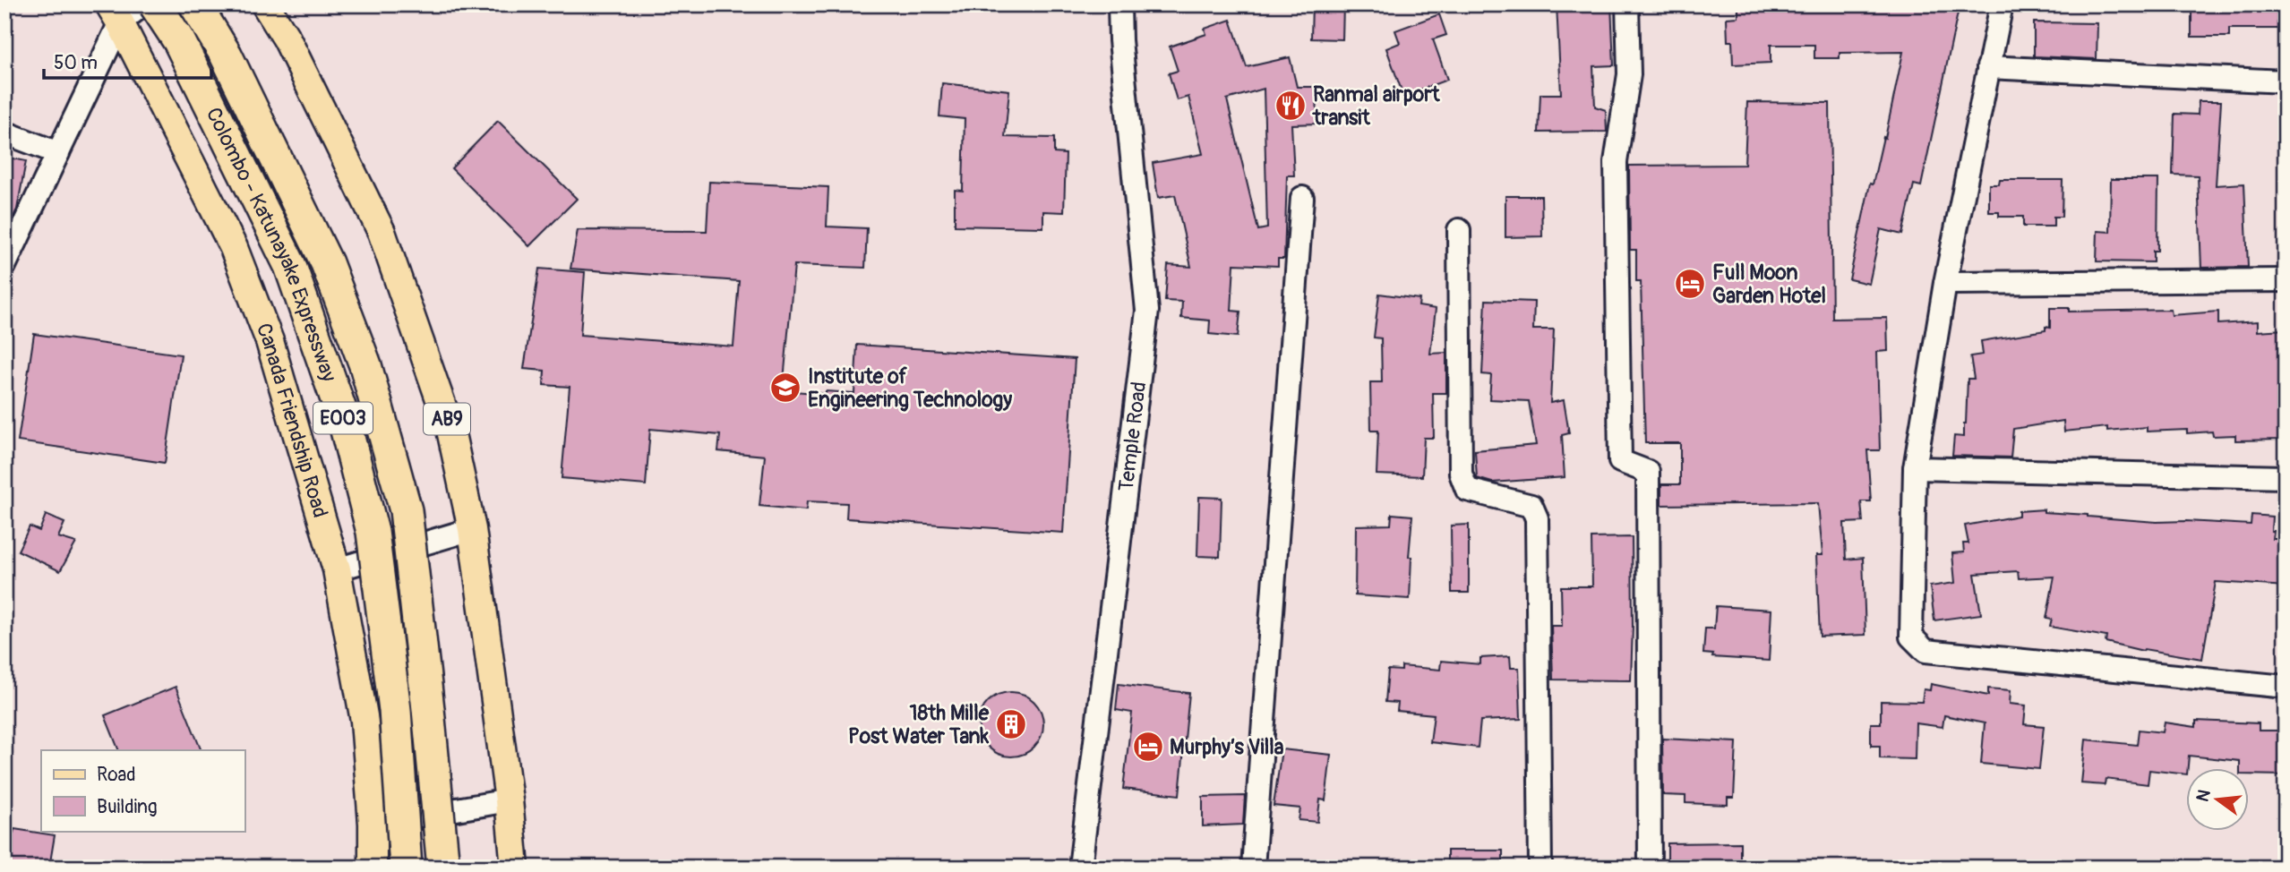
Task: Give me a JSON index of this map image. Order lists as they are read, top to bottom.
{
  "streets": {
    "highway": ["Colombo - Katunayake Expressway", "E003"],
    "main road": ["AB9", "Canada Friendship Road"],
    "street": ["Temple Road"]
  },
  "places": {
    "restaurant": ["Ranmal airport transit"],
    "hotel": ["Full Moon Garden Hotel", "Murphy’s Villa"],
    "school or university": ["Institute of Engineering Technology"],
    "building": ["18th Mille Post Water Tank"]
  },
  "legend": ["Road", "Building"],
  "scale_bar": "50 m",
  "north": "left"
}
